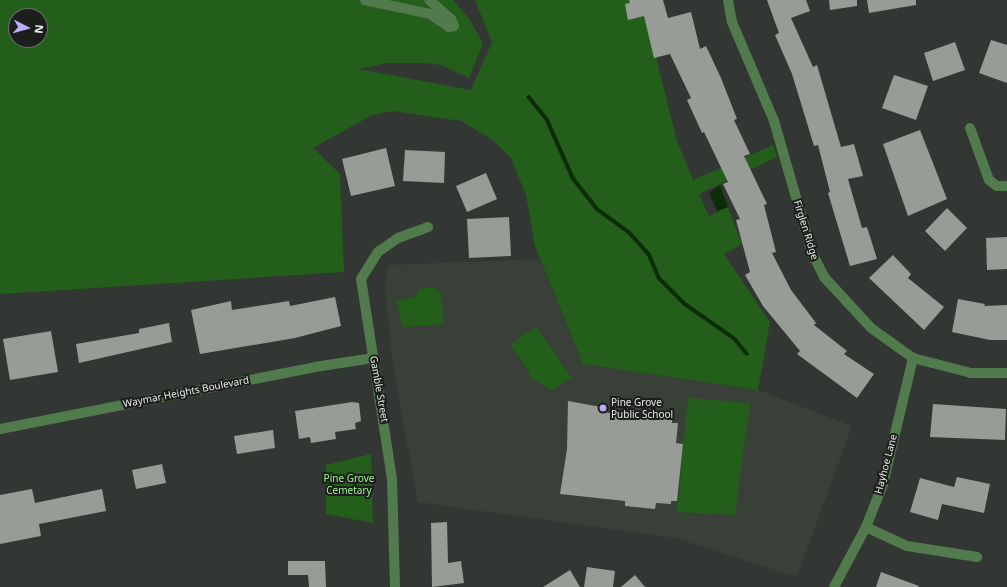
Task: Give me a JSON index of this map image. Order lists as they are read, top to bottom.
{
  "streets": {
    "street": [
      "Firglen Ridge",
      "Gamble Street",
      "Waymar Heights Boulevard",
      "Hayhoe Lane"
    ]
  },
  "crossings": [
    ["Firglen Ridge", "Hayhoe Lane"],
    ["Gamble Street", "Waymar Heights Boulevard"]
  ],
  "parks": ["Pine Grove Cemetary"],
  "places": ["Pine Grove Public School"],
  "north": "right"
}
